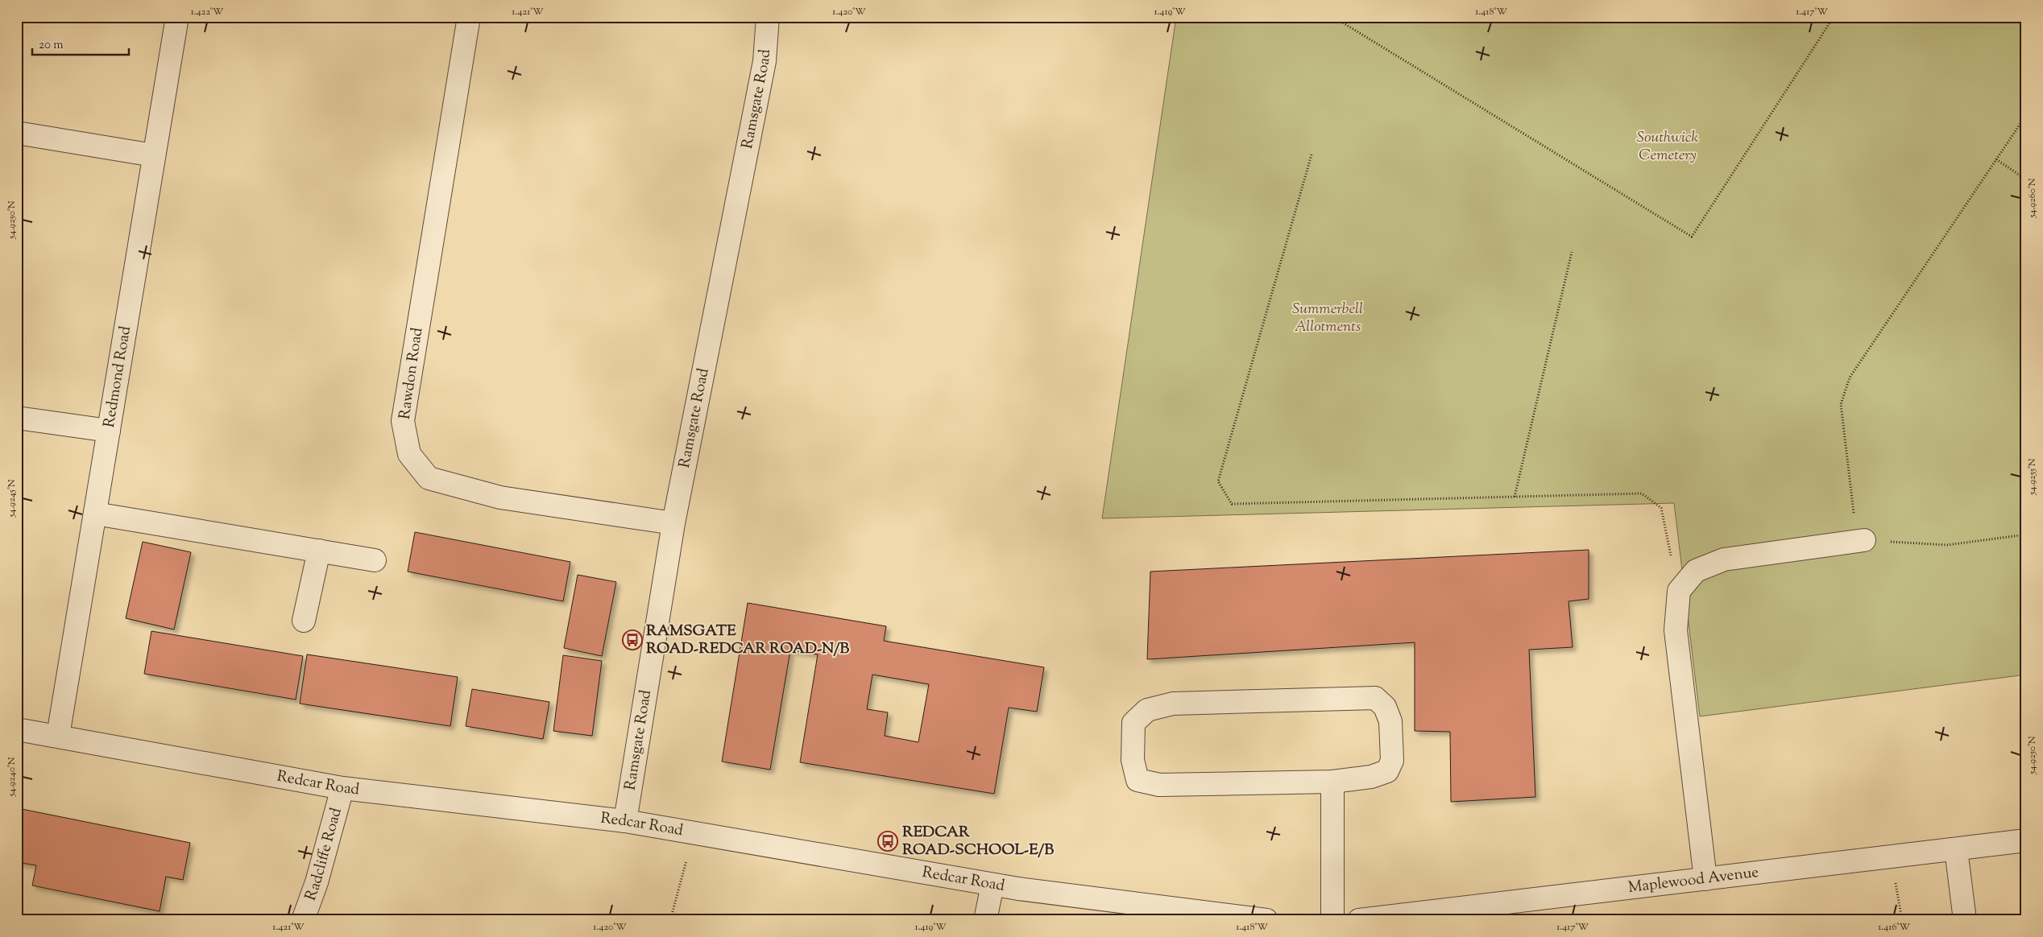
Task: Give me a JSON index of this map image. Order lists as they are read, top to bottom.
{
  "streets": {
    "street": [
      "Ramsgate Road",
      "Rawdon Road",
      "Redmond Road",
      "Redcar Road",
      "Radcliffe Road",
      "Maplewood Avenue"
    ]
  },
  "crossings": [
    ["Ramsgate Road", "Rawdon Road"],
    ["Ramsgate Road", "Redcar Road"],
    ["Redmond Road", "Redcar Road"],
    ["Redcar Road", "Radcliffe Road"]
  ],
  "parks": ["Southwick Cemetery", "Summerbell Allotments"],
  "places": {
    "bus stop": ["RAMSGATE ROAD-REDCAR ROAD-N/B", "REDCAR ROAD-SCHOOL-E/B"]
  },
  "scale_bar": "20 m",
  "coordinates": [
    "1.422°W",
    "1.421°W",
    "1.420°W",
    "1.419°W",
    "1.418°W",
    "1.417°W",
    "54.9260°N",
    "54.9250°N",
    "54.9255°N",
    "54.9245°N",
    "54.9240°N",
    "1.416°W"
  ]
}
